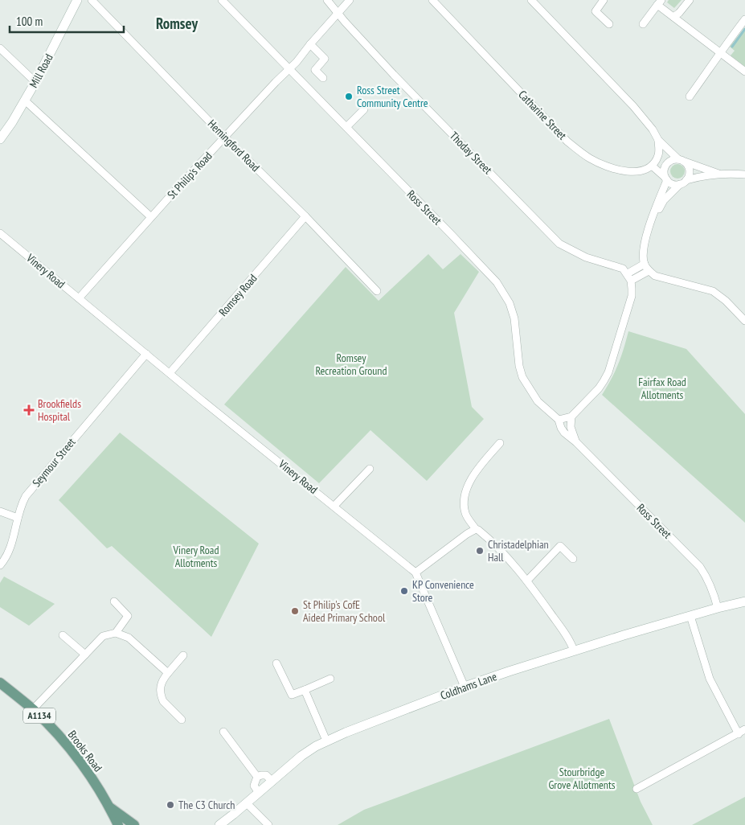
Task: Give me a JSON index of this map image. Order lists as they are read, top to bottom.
{
  "streets": {
    "main road": ["A1134", "Brooks Road"],
    "street": [
      "Mill Road",
      "Catharine Street",
      "Hemingford Road",
      "Thoday Street",
      "St Philip's Road",
      "Ross Street",
      "Vinery Road",
      "Romsey Road",
      "Seymour Street",
      "Coldhams Lane"
    ]
  },
  "crossings": [
    ["Hemingford Road", "St Philip's Road"],
    ["Hemingford Road", "Romsey Road"],
    ["Thoday Street", "St Philip's Road"],
    ["St Philip's Road", "Ross Street"],
    ["St Philip's Road", "Vinery Road"],
    ["Ross Street", "Coldhams Lane"],
    ["Vinery Road", "Romsey Road"],
    ["Vinery Road", "Seymour Street"]
  ],
  "districts": ["Romsey"],
  "parks": [
    "Romsey Recreation Ground",
    "Fairfax Road Allotments",
    "Vinery Road Allotments",
    "Stourbridge Grove Allotments"
  ],
  "places": {
    "other": [
      "Ross Street Community Centre",
      "Christadelphian Hall",
      "KP Convenience Store",
      "St Philip's CofE Aided Primary School",
      "The C3 Church"
    ],
    "health": ["Brookfields Hospital"]
  },
  "scale_bar": "100 m"
}
